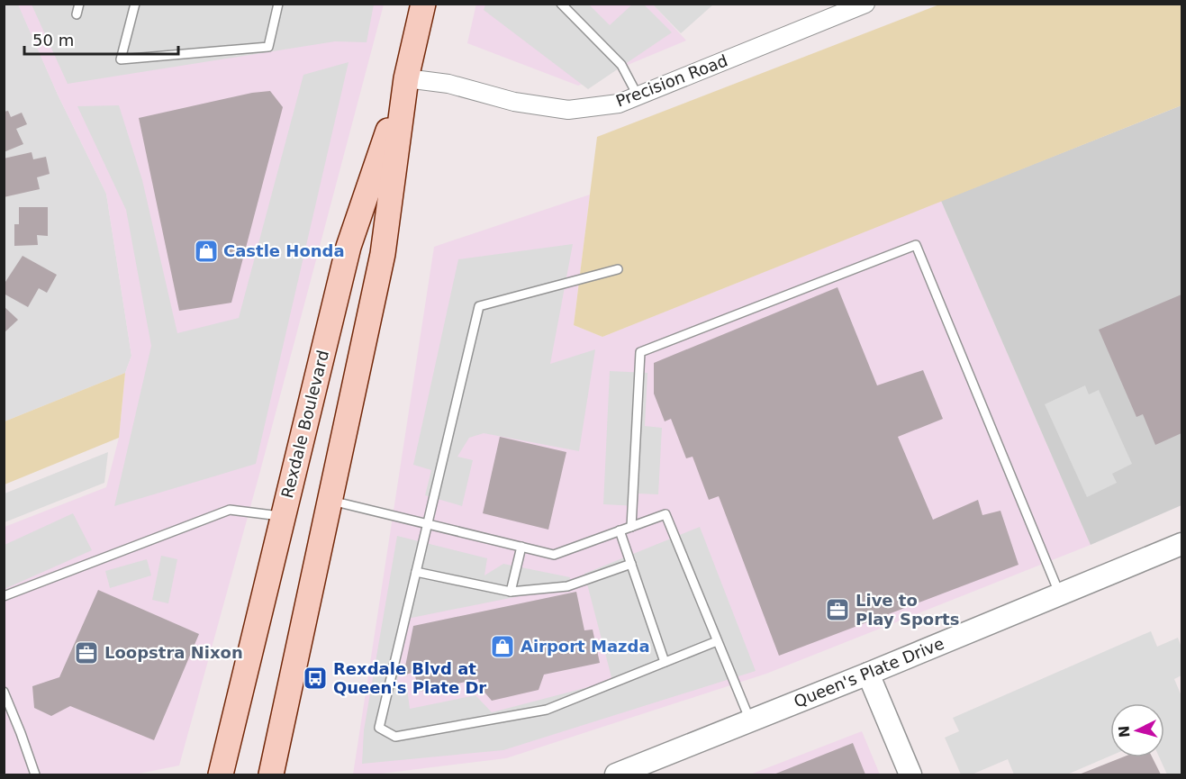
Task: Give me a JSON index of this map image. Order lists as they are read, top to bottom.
{
  "streets": {
    "main road": ["Rexdale Boulevard"],
    "street": ["Precision Road", "Queen's Plate Drive"]
  },
  "crossings": [
    ["Precision Road", "Rexdale Boulevard"]
  ],
  "places": {
    "shop": ["Castle Honda", "Airport Mazda"],
    "office": ["Live to Play Sports", "Loopstra Nixon"],
    "bus stop": ["Rexdale Blvd at Queen's Plate Dr"]
  },
  "scale_bar": "50 m",
  "north": "left"
}
